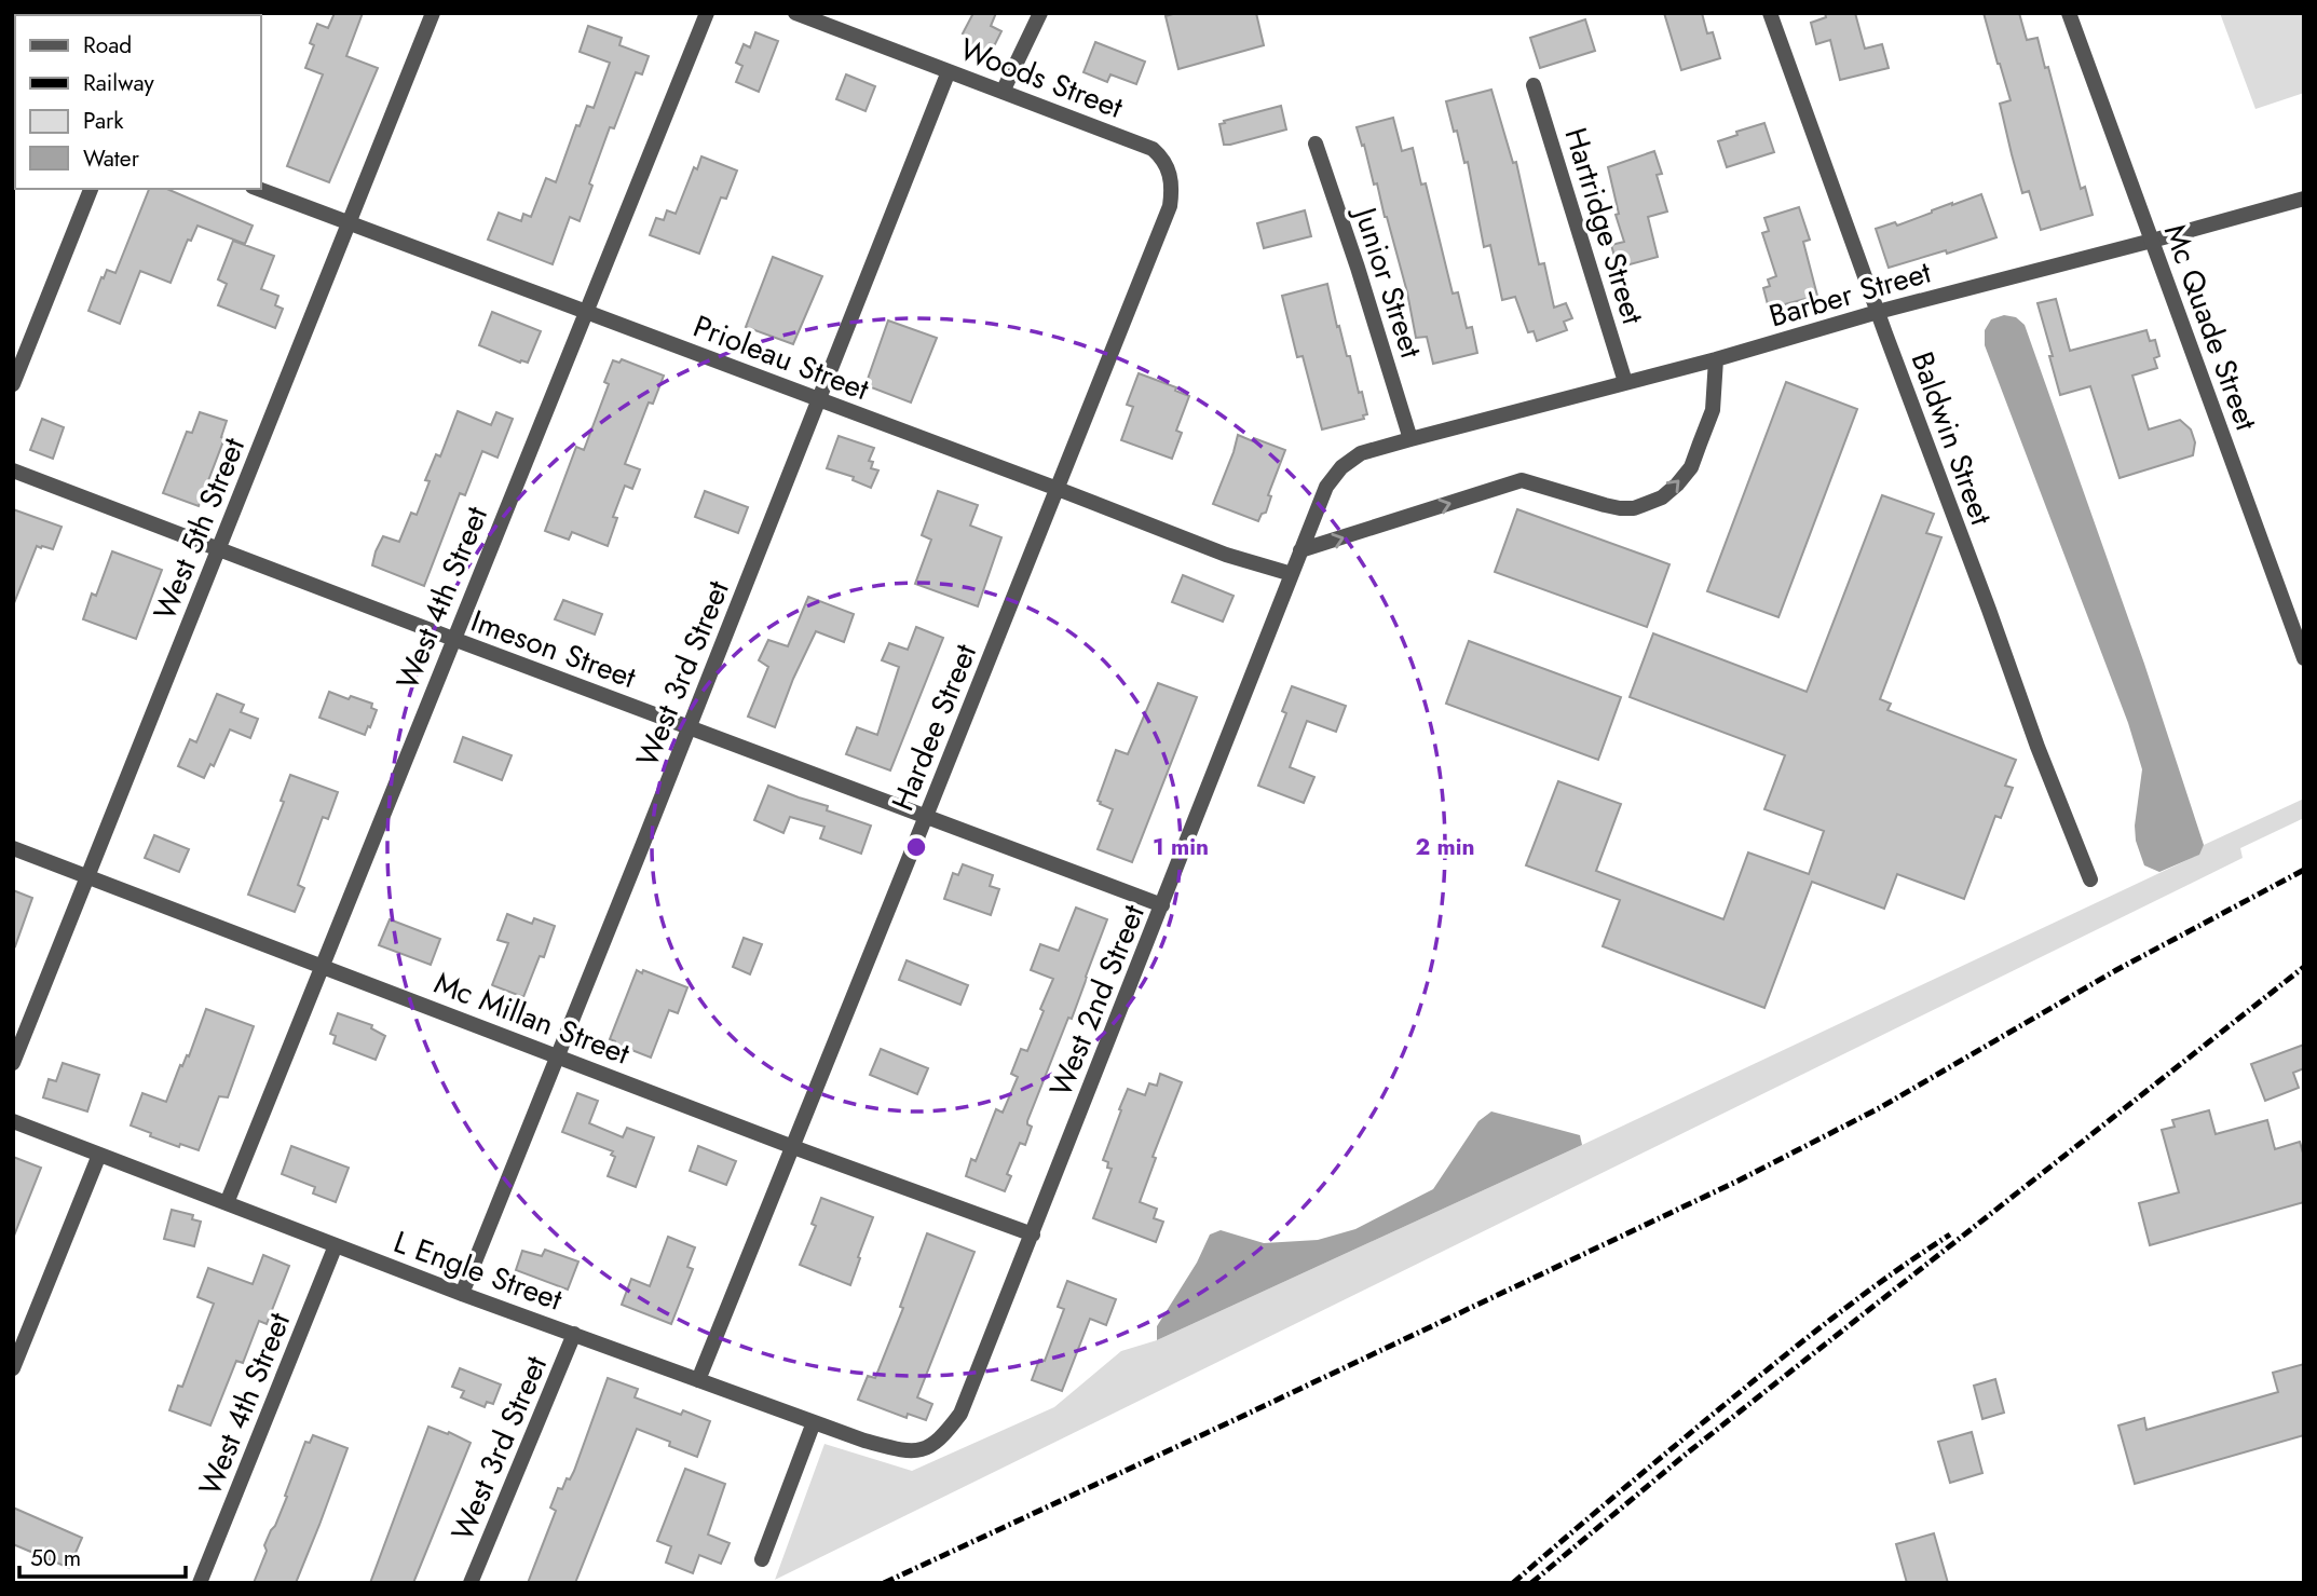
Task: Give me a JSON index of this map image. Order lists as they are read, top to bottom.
{
  "streets": {
    "street": [
      "Woods Street",
      "Hartridge Street",
      "Junior Street",
      "Barber Street",
      "Mc Quade Street",
      "Prioleau Street",
      "Baldwin Street",
      "West 5th Street",
      "West 4th Street",
      "Imeson Street",
      "West 3rd Street",
      "Hardee Street",
      "West 2nd Street",
      "Mc Millan Street",
      "L Engle Street"
    ]
  },
  "crossings": [
    ["Woods Street", "West 3rd Street"],
    ["Woods Street", "Hardee Street"],
    ["Hartridge Street", "Barber Street"],
    ["Junior Street", "Barber Street"],
    ["Junior Street", "West 2nd Street"],
    ["Barber Street", "Mc Quade Street"],
    ["Barber Street", "Baldwin Street"],
    ["Barber Street", "West 2nd Street"],
    ["Prioleau Street", "West 5th Street"],
    ["Prioleau Street", "West 4th Street"],
    ["Prioleau Street", "West 3rd Street"],
    ["Prioleau Street", "Hardee Street"],
    ["Prioleau Street", "West 2nd Street"],
    ["West 5th Street", "Imeson Street"],
    ["West 5th Street", "Mc Millan Street"],
    ["West 4th Street", "Imeson Street"],
    ["West 4th Street", "Mc Millan Street"],
    ["West 4th Street", "L Engle Street"],
    ["Imeson Street", "West 3rd Street"],
    ["Imeson Street", "Hardee Street"],
    ["Imeson Street", "West 2nd Street"],
    ["West 3rd Street", "Mc Millan Street"],
    ["West 3rd Street", "L Engle Street"],
    ["Hardee Street", "Mc Millan Street"],
    ["Hardee Street", "L Engle Street"],
    ["West 2nd Street", "Mc Millan Street"],
    ["West 2nd Street", "L Engle Street"]
  ],
  "legend": [
    "Road",
    "Railway",
    "Park",
    "Water"
  ],
  "scale_bar": "50 m",
  "rings": ["1 min", "2 min"]
}
